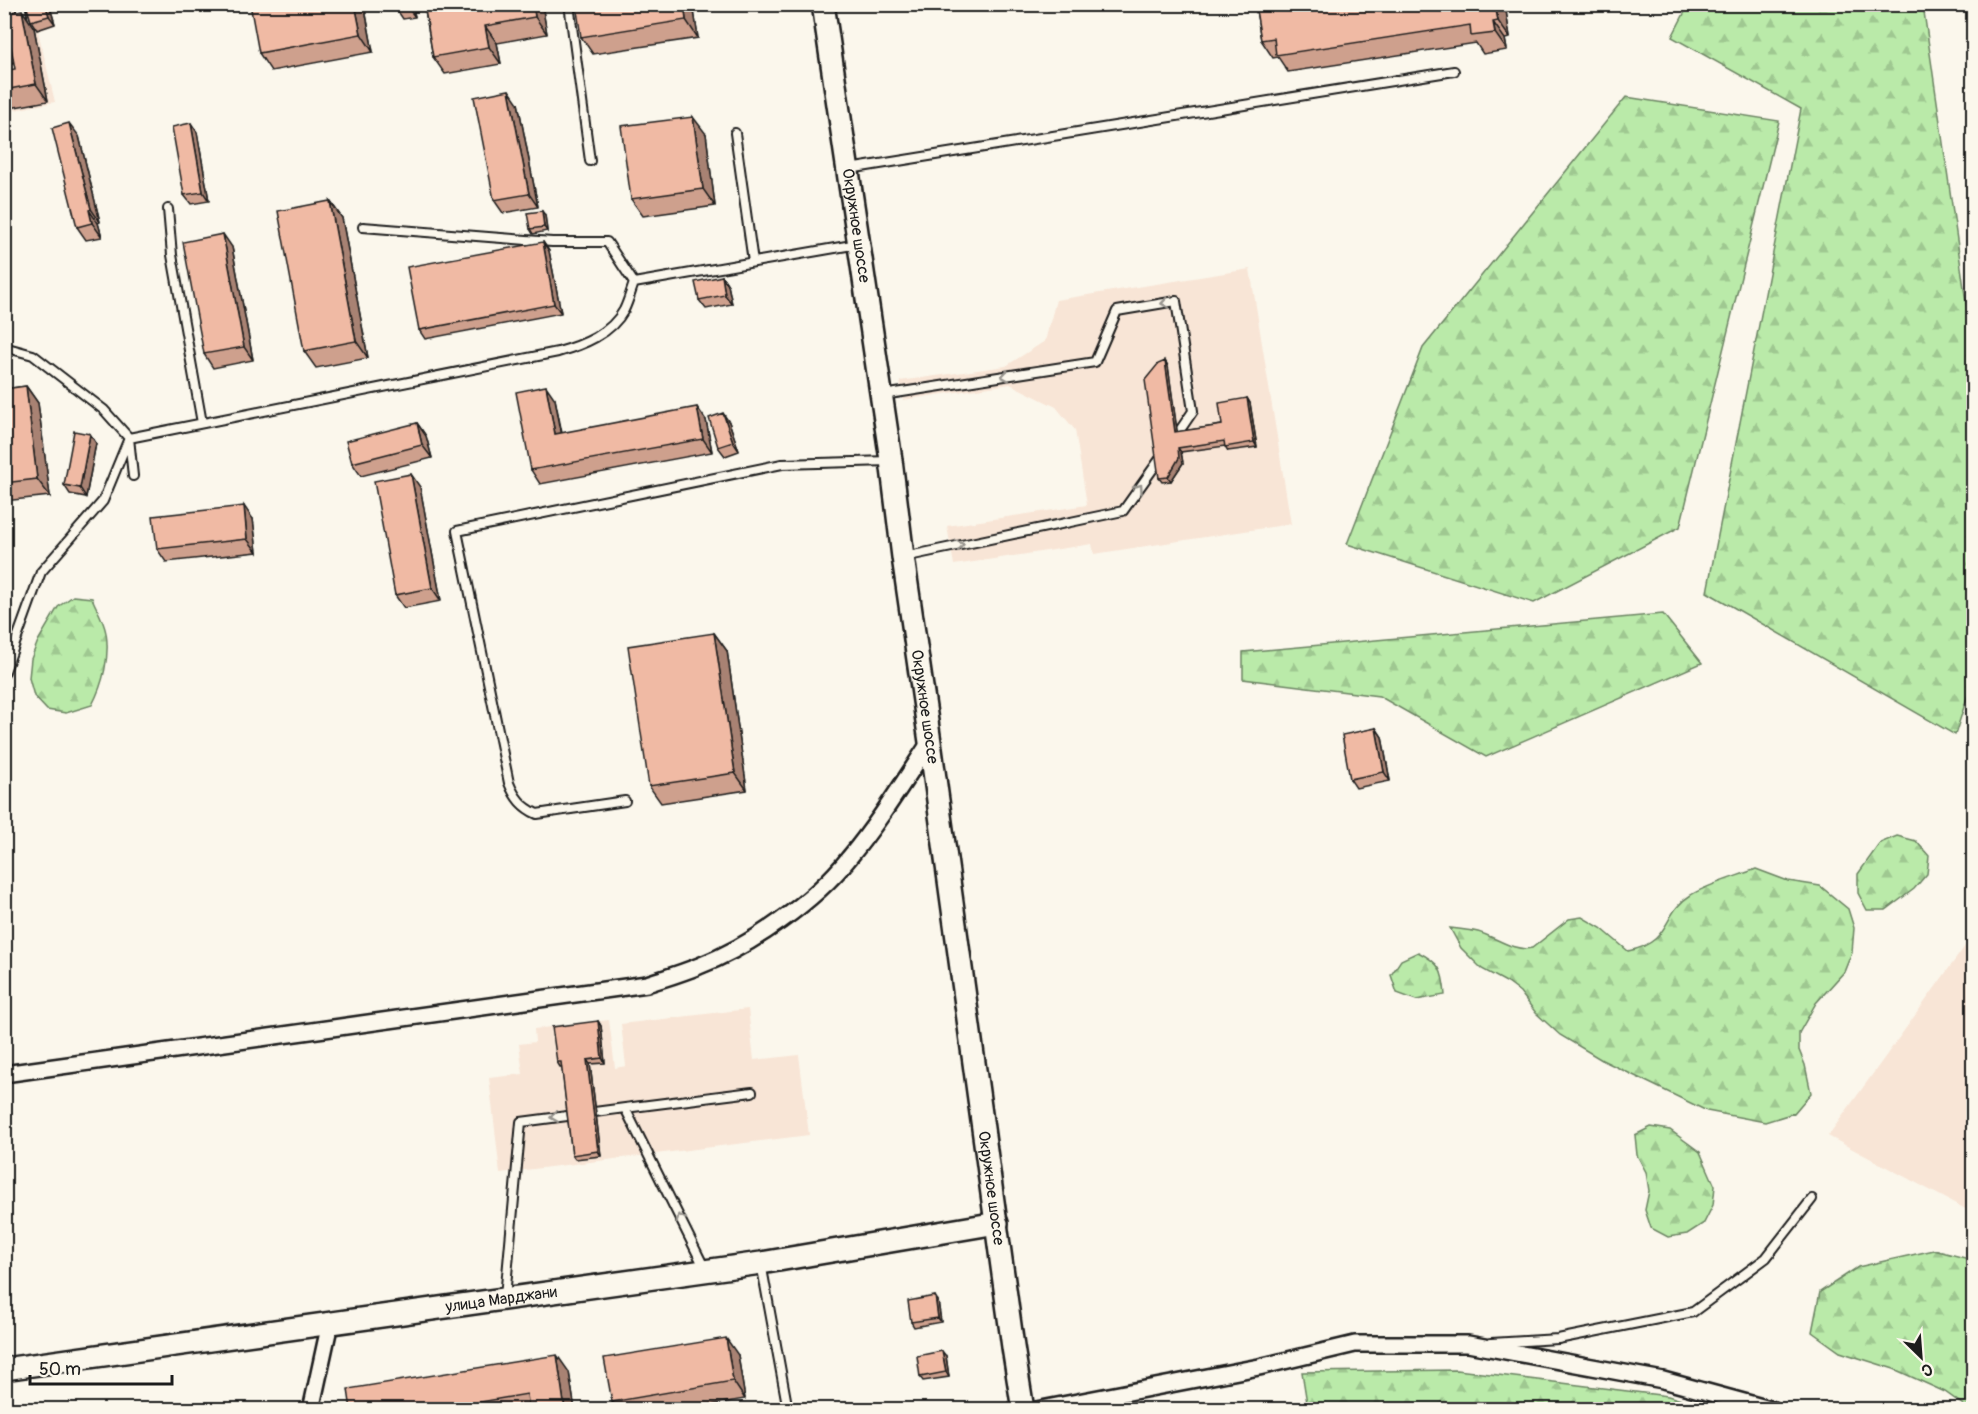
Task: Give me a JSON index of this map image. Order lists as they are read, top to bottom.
{
  "streets": {
    "street": ["Окружное шоссе", "улица Марджани"]
  },
  "crossings": [
    ["Окружное шоссе", "улица Марджани"]
  ],
  "scale_bar": "50 m",
  "north": "bottom right"
}
